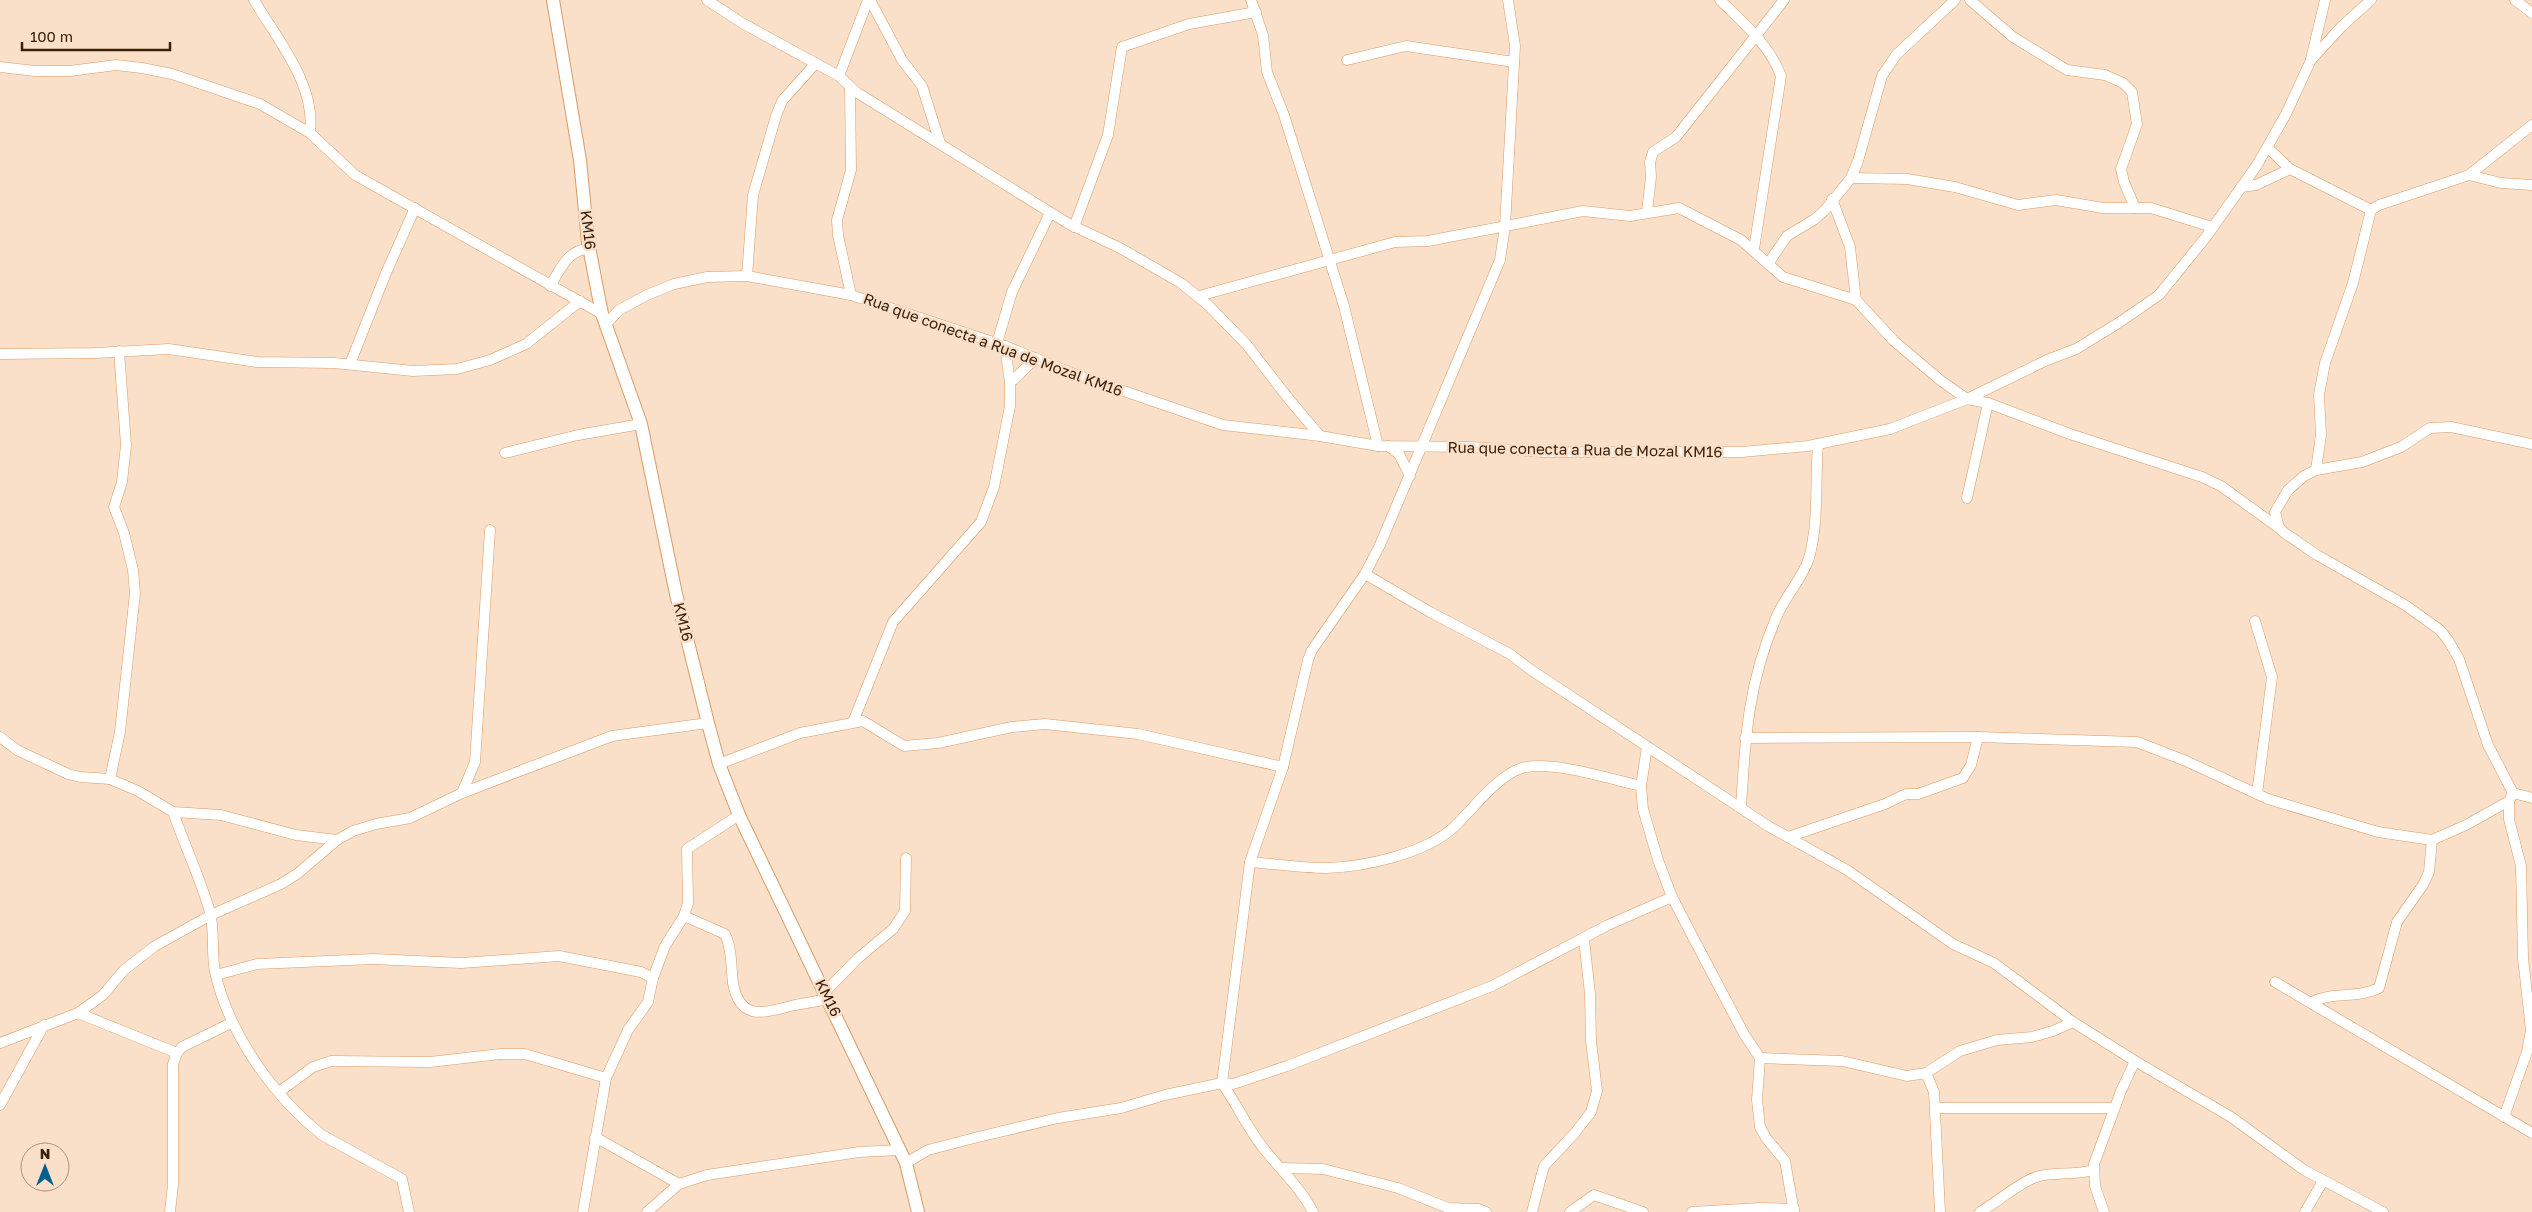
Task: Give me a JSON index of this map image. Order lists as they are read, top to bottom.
{
  "streets": {
    "street": ["KM16", "Rua que conecta a Rua de Mozal KM16"]
  },
  "crossings": [
    ["KM16", "Rua que conecta a Rua de Mozal KM16"]
  ],
  "scale_bar": "100 m",
  "north": "top"
}
